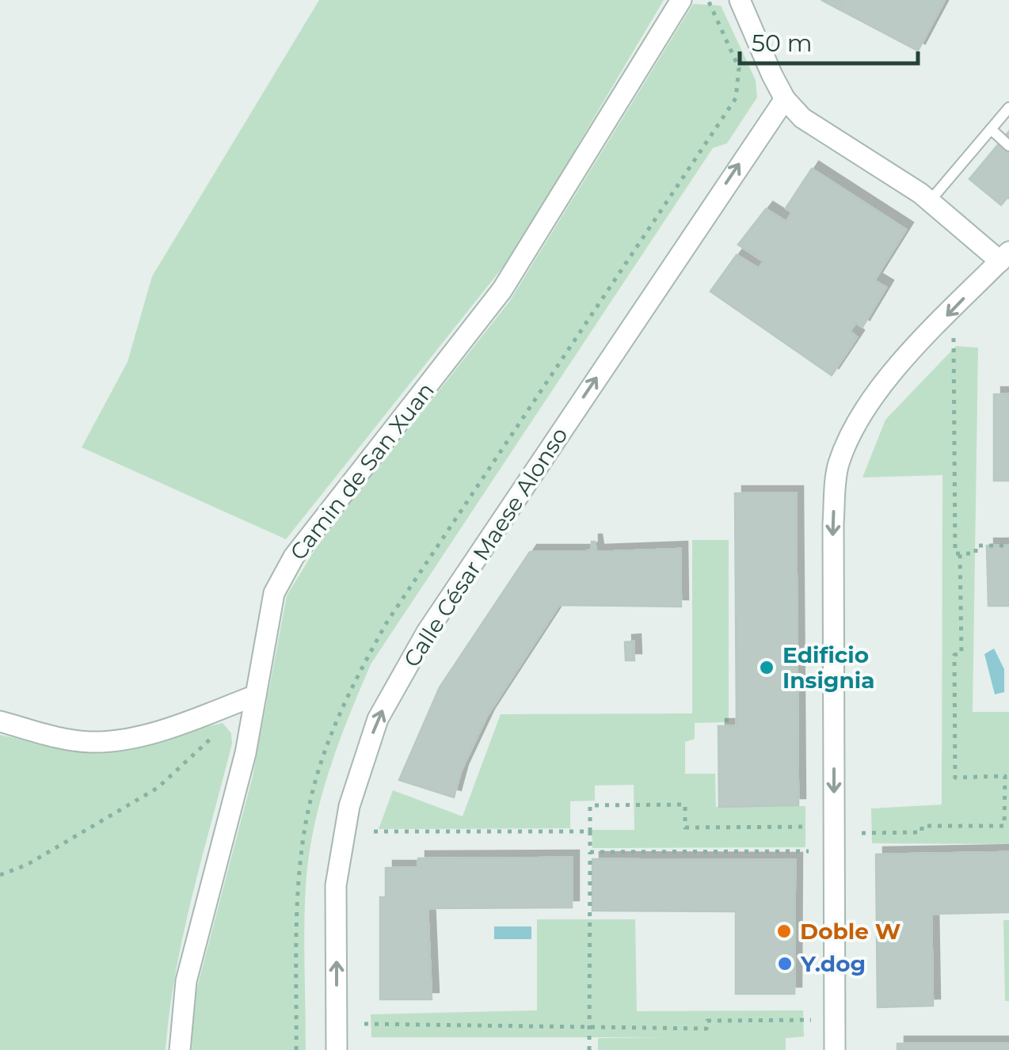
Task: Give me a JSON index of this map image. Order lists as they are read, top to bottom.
{
  "streets": {
    "street": ["Camin de San Xuan", "Calle César Maese Alonso"]
  },
  "one_way": ["Calle César Maese Alonso"],
  "places": ["Edificio Insignia", "Doble W", "Y.dog"],
  "scale_bar": "50 m"
}
